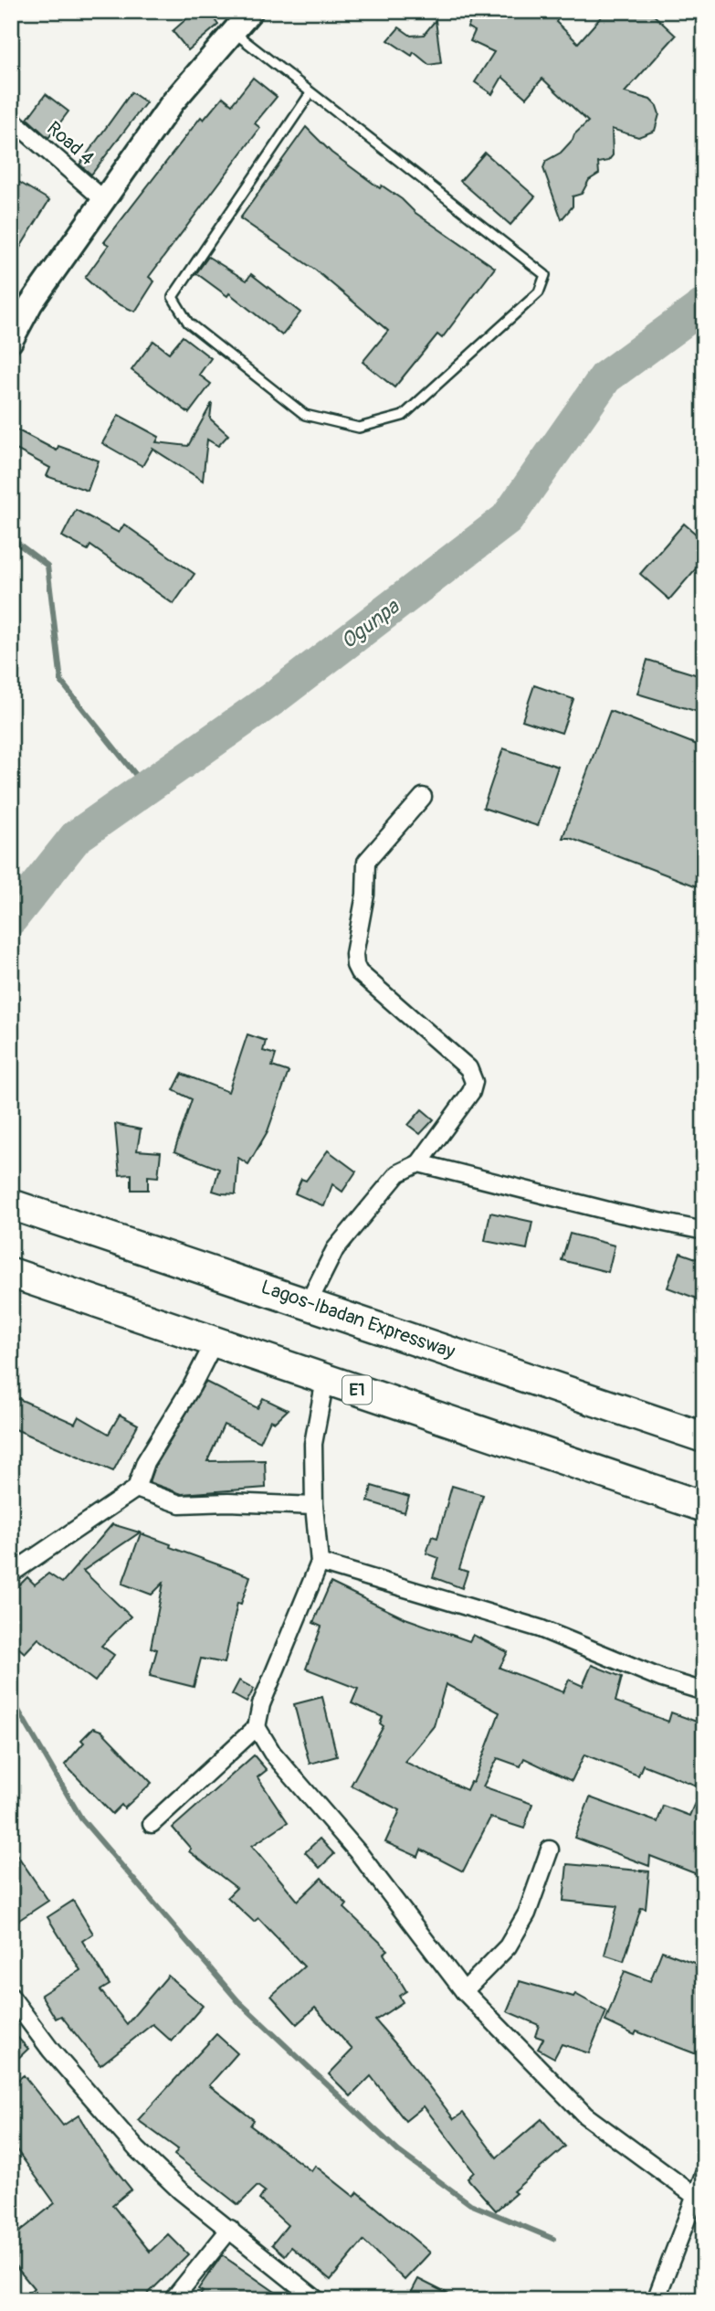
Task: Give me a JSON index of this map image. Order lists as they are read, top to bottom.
{
  "streets": {
    "highway": ["Lagos-Ibadan Expressway", "E1"],
    "street": ["Road 4"]
  },
  "water": ["Ogunpa"]
}
